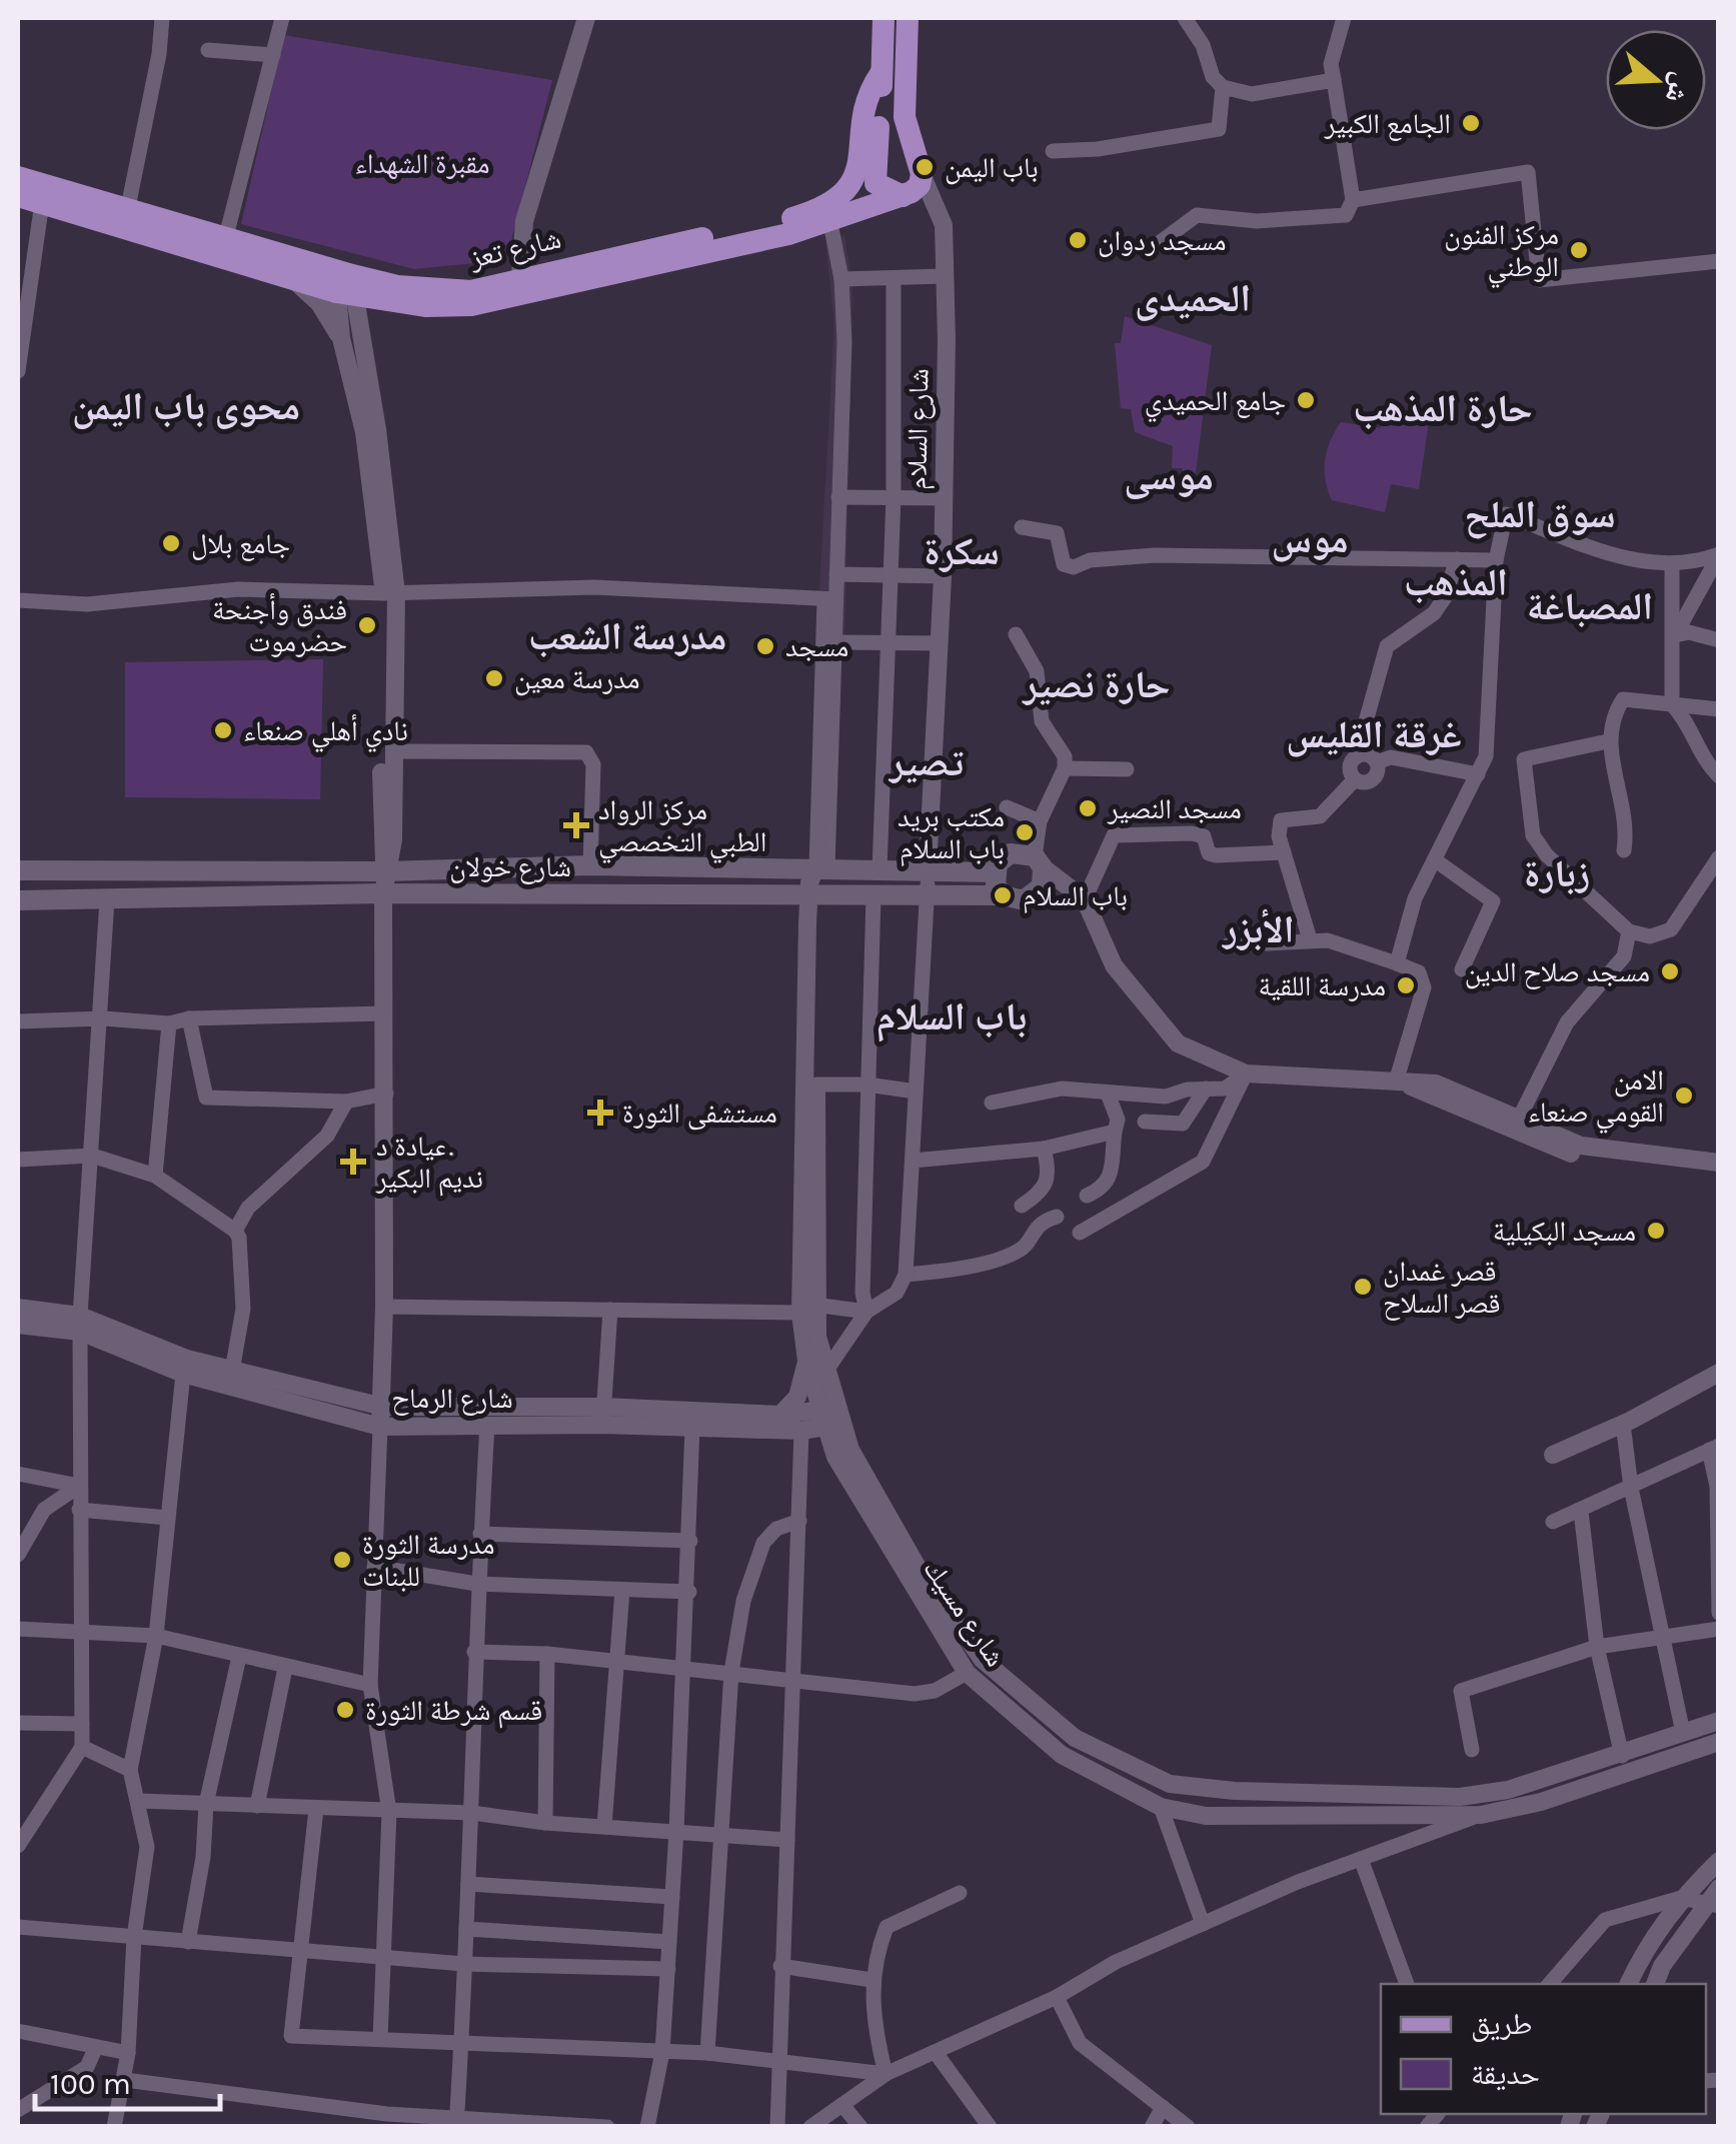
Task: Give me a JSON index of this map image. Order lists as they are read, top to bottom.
{
  "streets": {
    "main road": ["شارع تعز", "شارع خولان"],
    "street": ["شارع السلام", "شارع الرماح", "شارع مسيك"]
  },
  "crossings": [
    ["شارع السلام", "شارع خولان"],
    ["شارع خولان", "شارع مسيك"],
    ["شارع الرماح", "شارع مسيك"]
  ],
  "districts": [
    "الحميدى",
    "محوى باب اليمن",
    "حارة المذهب",
    "موسى",
    "سوق الملح",
    "موس",
    "سكرة",
    "المذهب",
    "المصباغة",
    "مدرسة الشعب",
    "حارة نصير",
    "غرقة القليس",
    "تصير",
    "زبارة",
    "الأبزر",
    "باب السلام"
  ],
  "parks": ["مقبرة الشهداء"],
  "places": {
    "other": [
      "الجامع الكبير",
      "باب اليمن",
      "مسجد ردوان",
      "مركز الفنون الوطني",
      "جامع الحميدي",
      "جامع بلال",
      "فندق وأجنحة حضرموت",
      "مسجد",
      "مدرسة معين",
      "نادي أهلي صنعاء",
      "مسجد النصير",
      "مكتب بريد باب السلام",
      "باب السلام",
      "مسجد صلاح الدين",
      "مدرسة اللقية",
      "الامن القومي صنعاء",
      "مسجد البكيلية",
      "قصر غمدان قصر السلاح",
      "مدرسة الثورة للبنات",
      "قسم شرطة الثورة"
    ],
    "health": ["مركز الرواد الطبي التخصصي", "مستشفى الثورة", "عيادة د. نديم البكير"]
  },
  "legend": ["طريق", "حديقة"],
  "scale_bar": "100 m",
  "north": "right"
}
